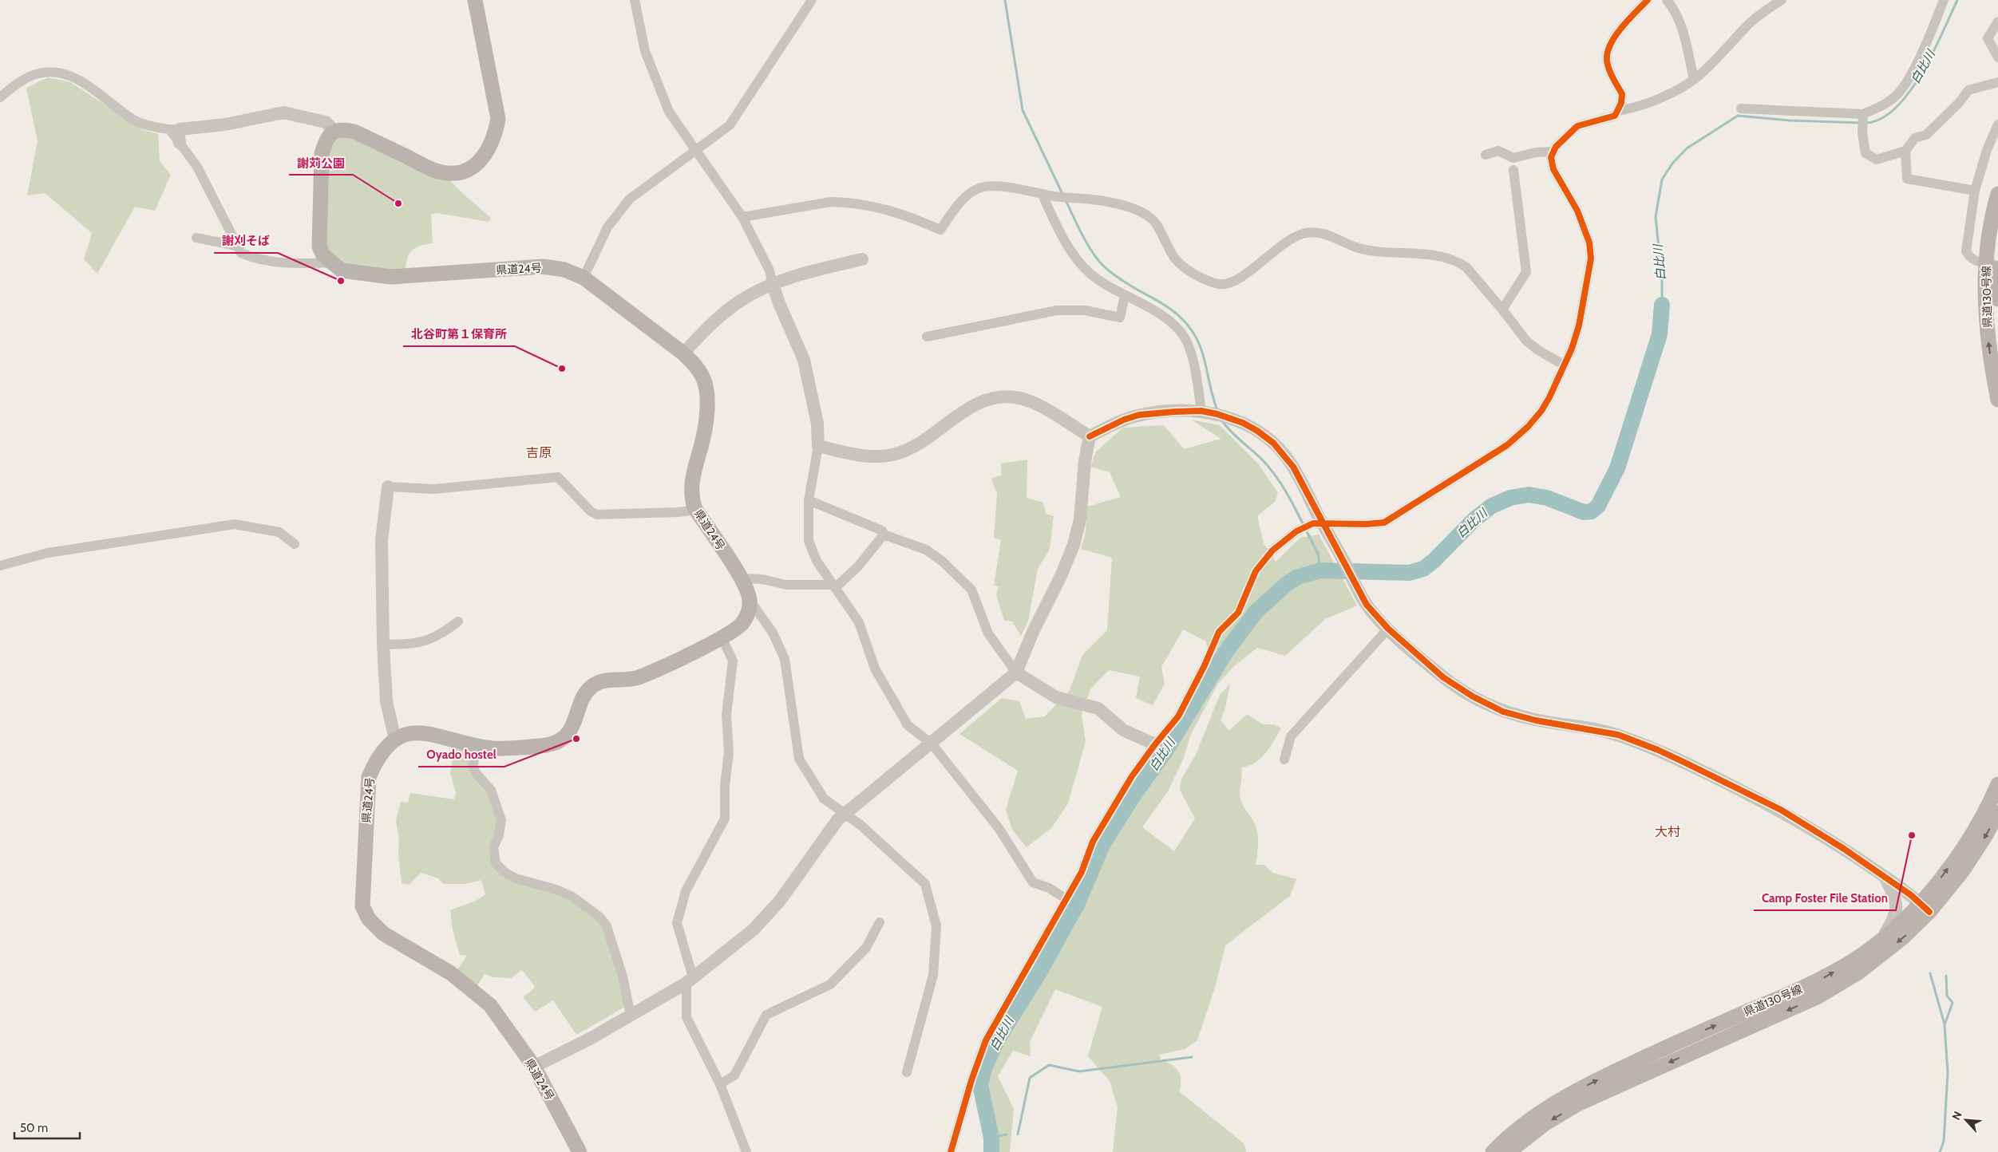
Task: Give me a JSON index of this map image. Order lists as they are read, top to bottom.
{
  "streets": {
    "main road": ["県道24号", "県道130号線"]
  },
  "districts": ["吉原", "大村"],
  "water": ["白比川"],
  "places": [
    "謝苅公園",
    "謝刈そば",
    "北谷町第１保育所",
    "Oyado hostel",
    "Camp Foster File Station"
  ],
  "scale_bar": "50 m",
  "north": "top left"
}
